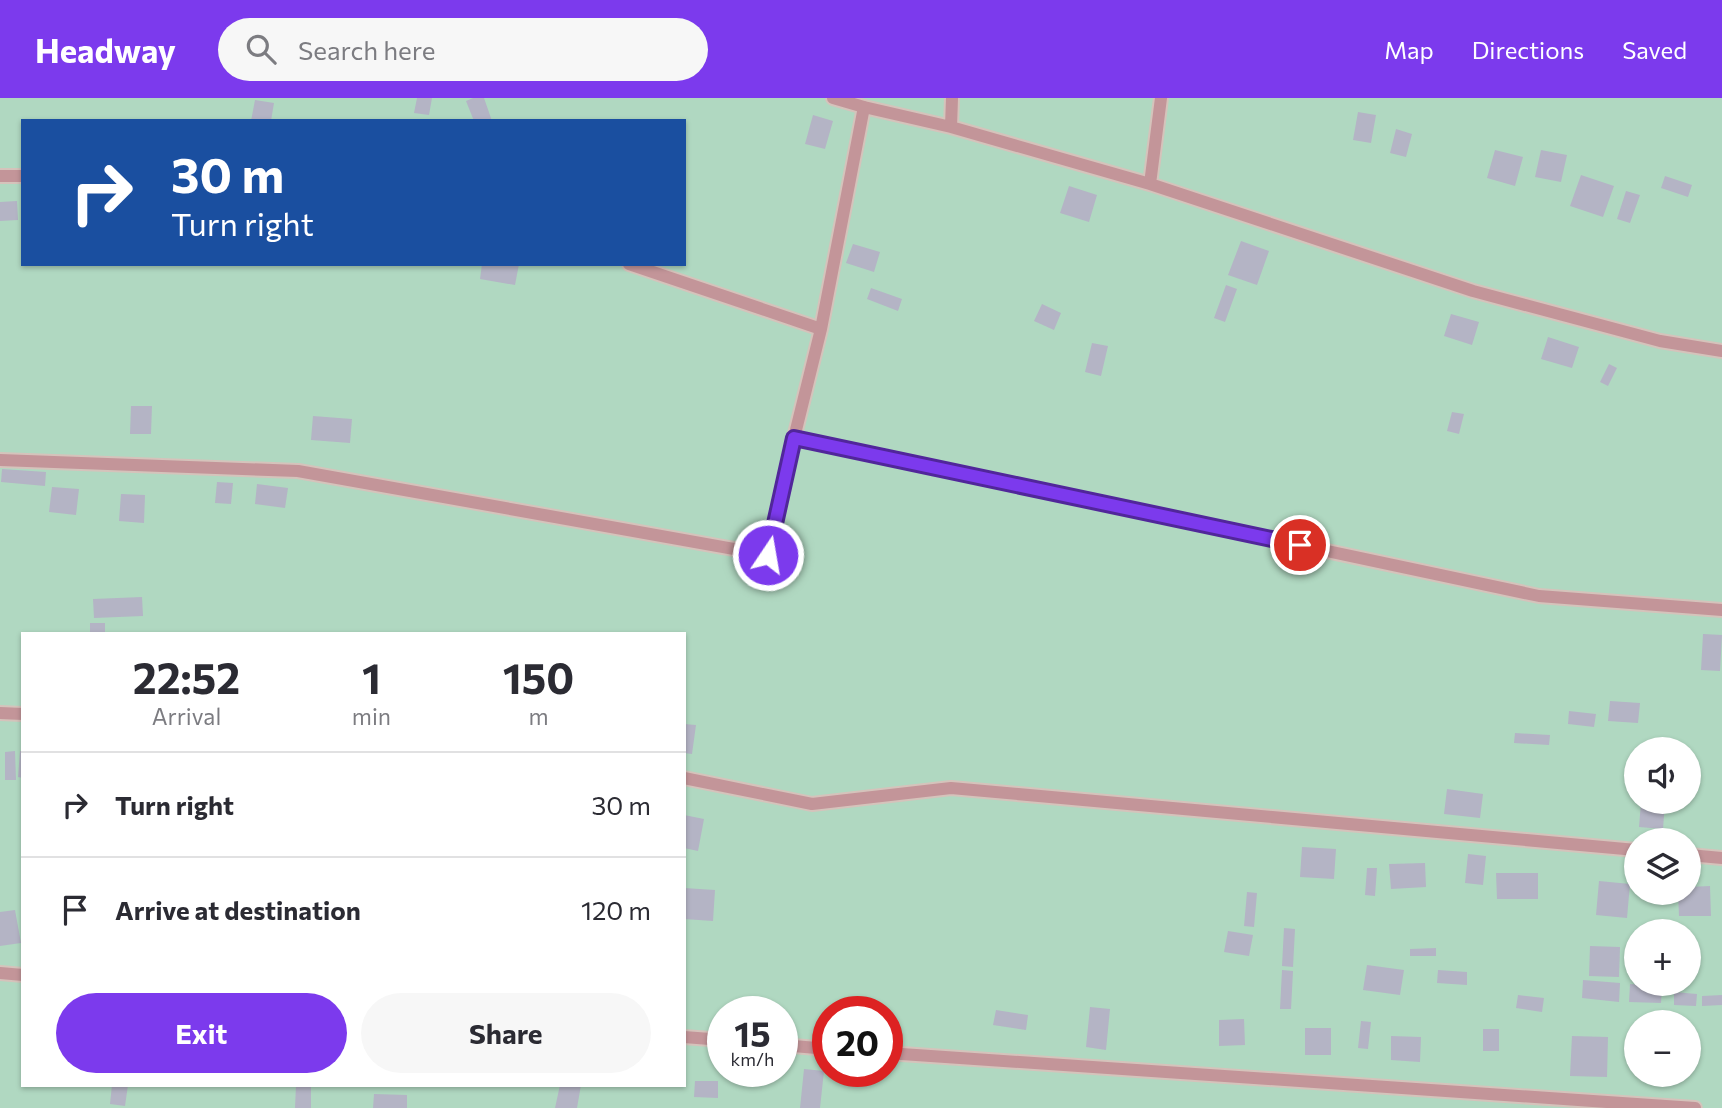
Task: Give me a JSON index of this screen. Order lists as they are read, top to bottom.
{
  "page": {
    "header": "Headway",
    "search": "Search here",
    "nav": ["Map", "Directions", "Saved"],
    "turn": ["30 m", "Turn right"],
    "eta": [
      "22:52",
      "Arrival",
      "1",
      "min",
      "150",
      "m"
    ],
    "map_buttons": ["+", "−"],
    "list": [
      {
        "name": "Turn right",
        "value": "30 m"
      },
      {
        "name": "Arrive at destination",
        "value": "120 m"
      }
    ],
    "buttons": ["Exit", "Share"],
    "speed": "15 km/h",
    "limit": "20"
  }
}
